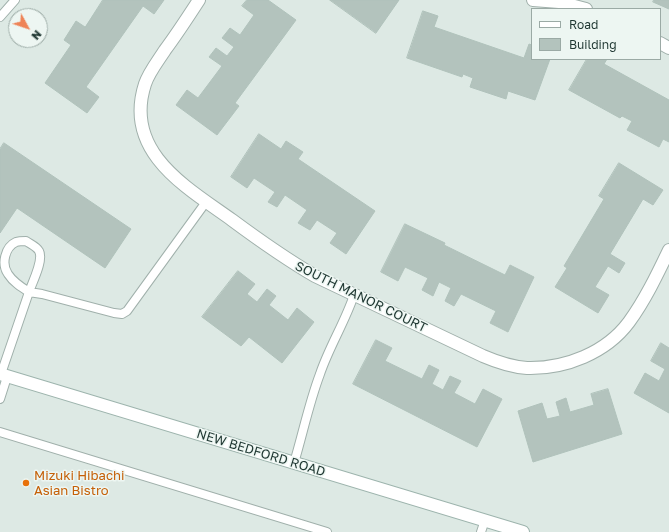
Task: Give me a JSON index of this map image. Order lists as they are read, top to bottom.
{
  "streets": {
    "street": ["SOUTH MANOR COURT", "NEW BEDFORD ROAD"]
  },
  "places": ["Mizuki Hibachi Asian Bistro"],
  "legend": ["Road", "Building"],
  "north": "bottom right"
}
